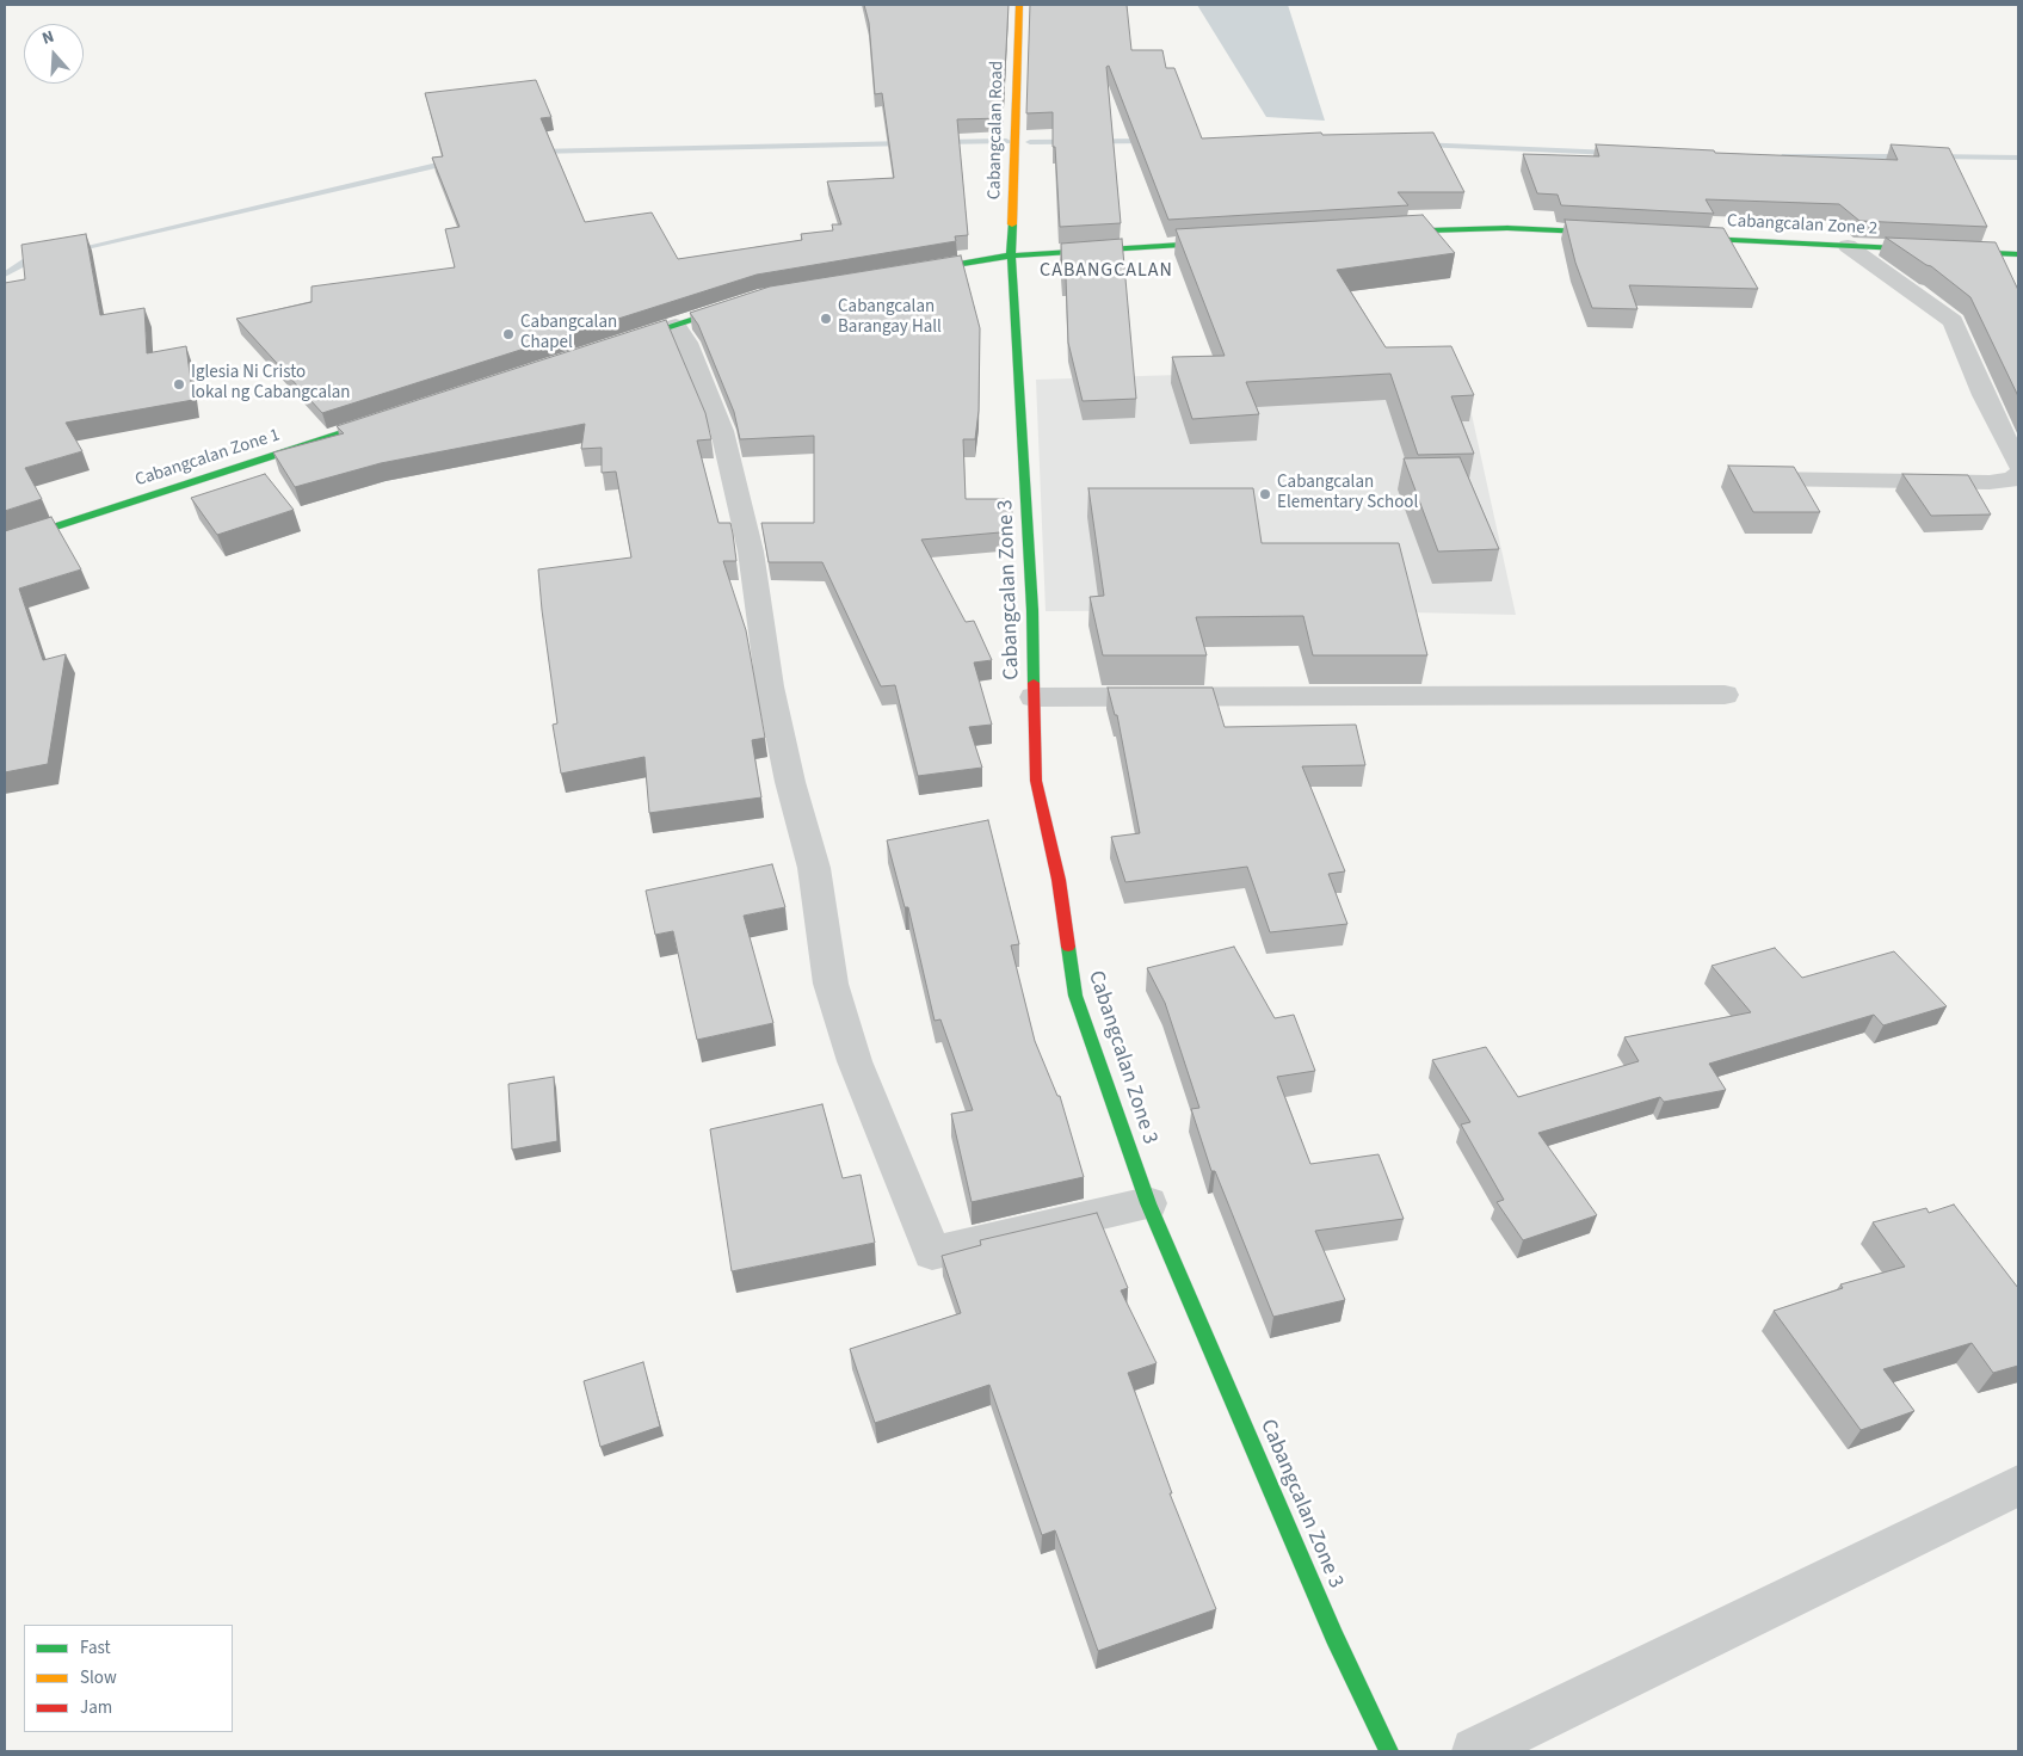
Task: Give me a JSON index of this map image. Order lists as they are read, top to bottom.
{
  "streets": {
    "street": [
      "Cabangcalan Road",
      "Cabangcalan Zone 2",
      "Cabangcalan Zone 1",
      "Cabangcalan Zone 3"
    ]
  },
  "crossings": [
    ["Cabangcalan Road", "Cabangcalan Zone 3"]
  ],
  "districts": ["CABANGCALAN"],
  "places": [
    "Cabangcalan Barangay Hall",
    "Cabangcalan Chapel",
    "Iglesia Ni Cristo lokal ng Cabangcalan",
    "Cabangcalan Elementary School"
  ],
  "legend": ["Fast", "Slow", "Jam"],
  "north": "top"
}
